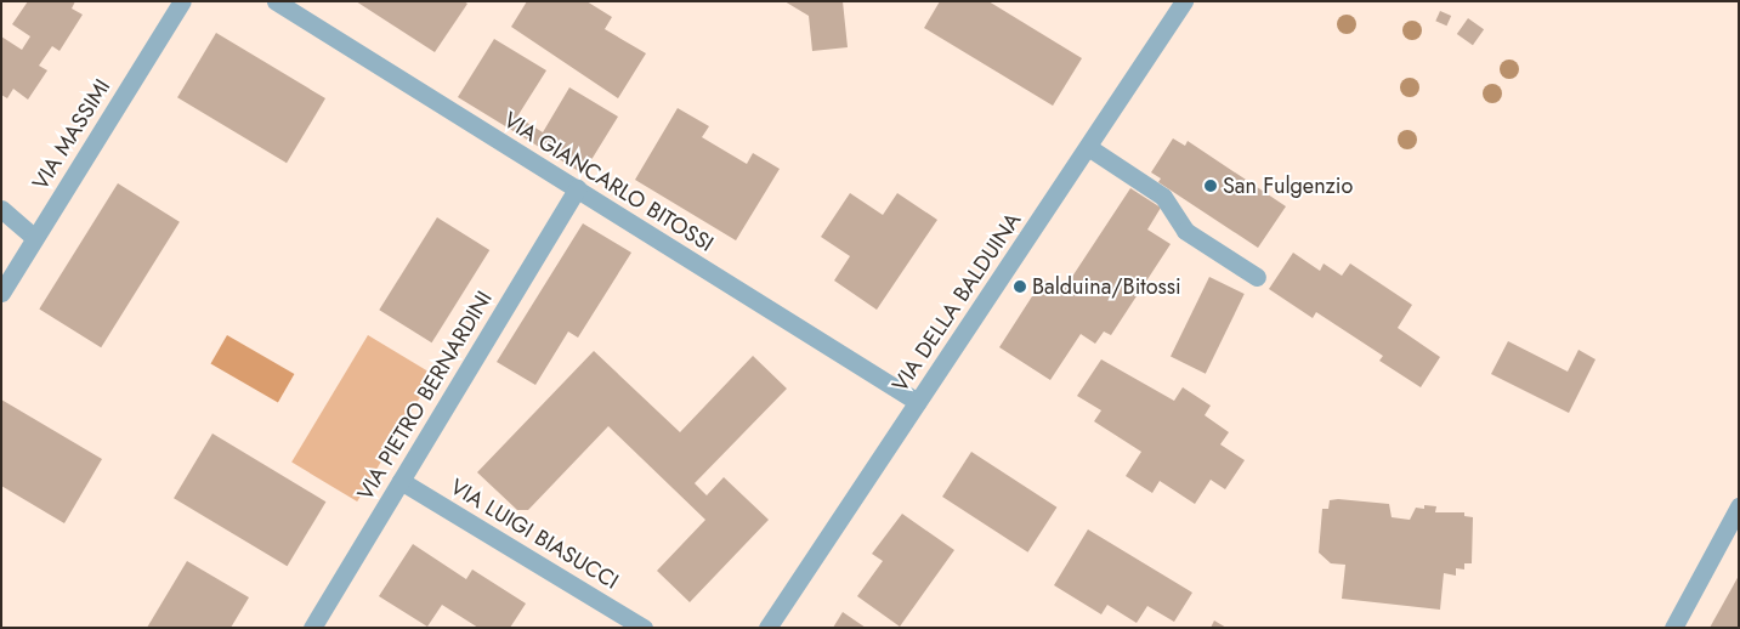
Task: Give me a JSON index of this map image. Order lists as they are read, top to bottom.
{
  "streets": {
    "street": [
      "VIA MASSIMI",
      "VIA GIANCARLO BITOSSI",
      "VIA DELLA BALDUINA",
      "VIA PIETRO BERNARDINI",
      "VIA LUIGI BIASUCCI"
    ]
  },
  "crossings": [
    ["VIA GIANCARLO BITOSSI", "VIA DELLA BALDUINA"],
    ["VIA GIANCARLO BITOSSI", "VIA PIETRO BERNARDINI"],
    ["VIA PIETRO BERNARDINI", "VIA LUIGI BIASUCCI"]
  ],
  "places": ["San Fulgenzio", "Balduina/Bitossi"]
}
